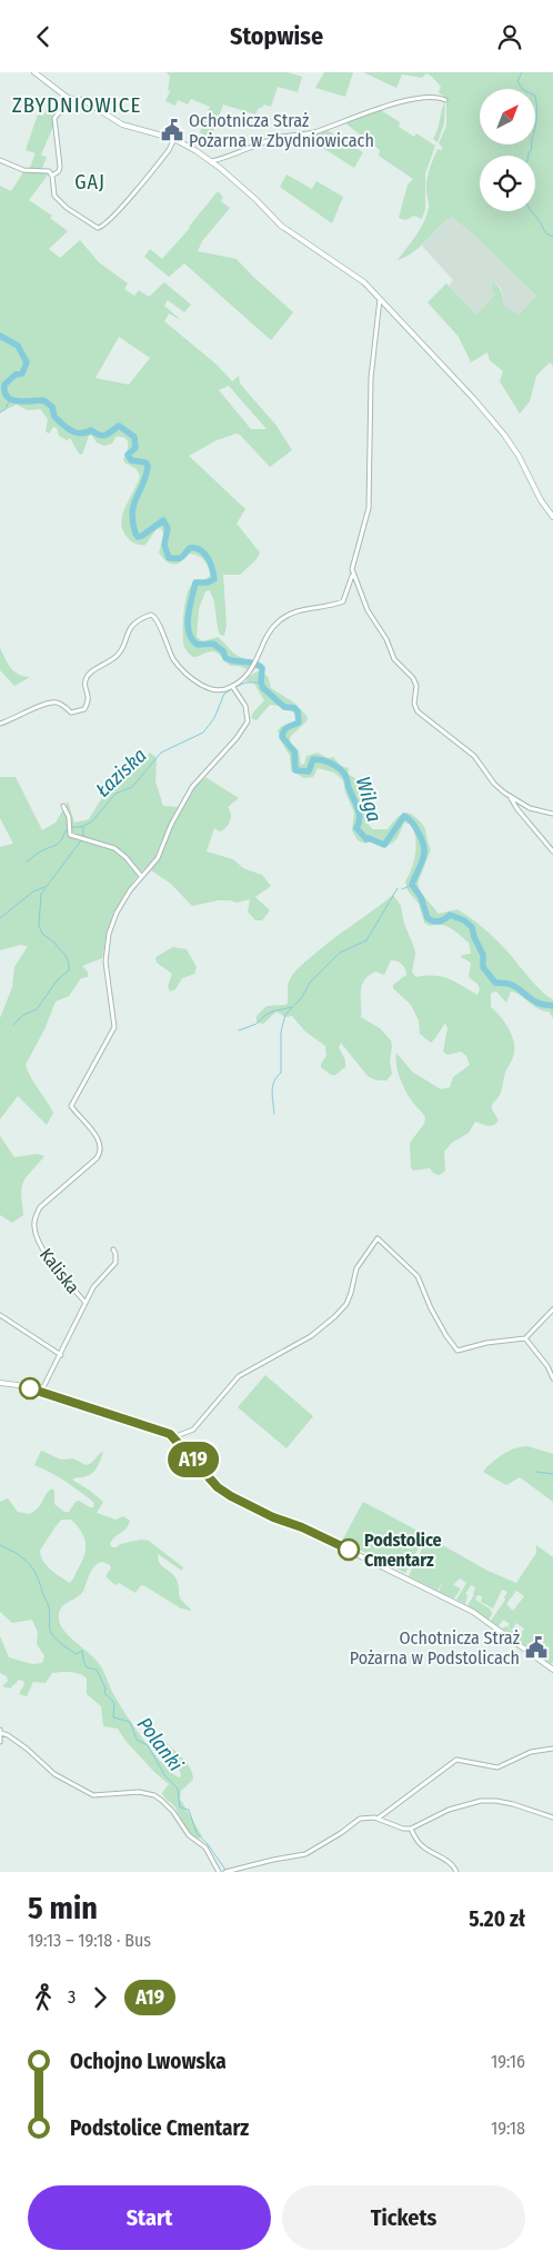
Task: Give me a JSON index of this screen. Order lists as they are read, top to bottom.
{
  "streets": {
    "street": ["Kaliska"]
  },
  "districts": ["ZBYDNIOWICE", "GAJ"],
  "water": ["Łaziska", "Wilga", "Polanki"],
  "places": {
    "public building": ["Ochotnicza Straż Pożarna w Zbydniowicach", "Ochotnicza Straż Pożarna w Podstolicach"],
    "other": ["Podstolice Cmentarz"]
  },
  "lines": ["bus line A19"],
  "north": "top right",
  "page": {
    "header": "Stopwise",
    "on_map": "A19",
    "heading": ["5 min", "19:13 – 19:18 · Bus", "5.20 zł"],
    "legs": ["3", "A19"],
    "list": [
      {
        "name": "Ochojno Lwowska",
        "value": "19:16"
      },
      {
        "name": "Podstolice Cmentarz",
        "value": "19:18"
      }
    ],
    "buttons": ["Start", "Tickets"]
  }
}
